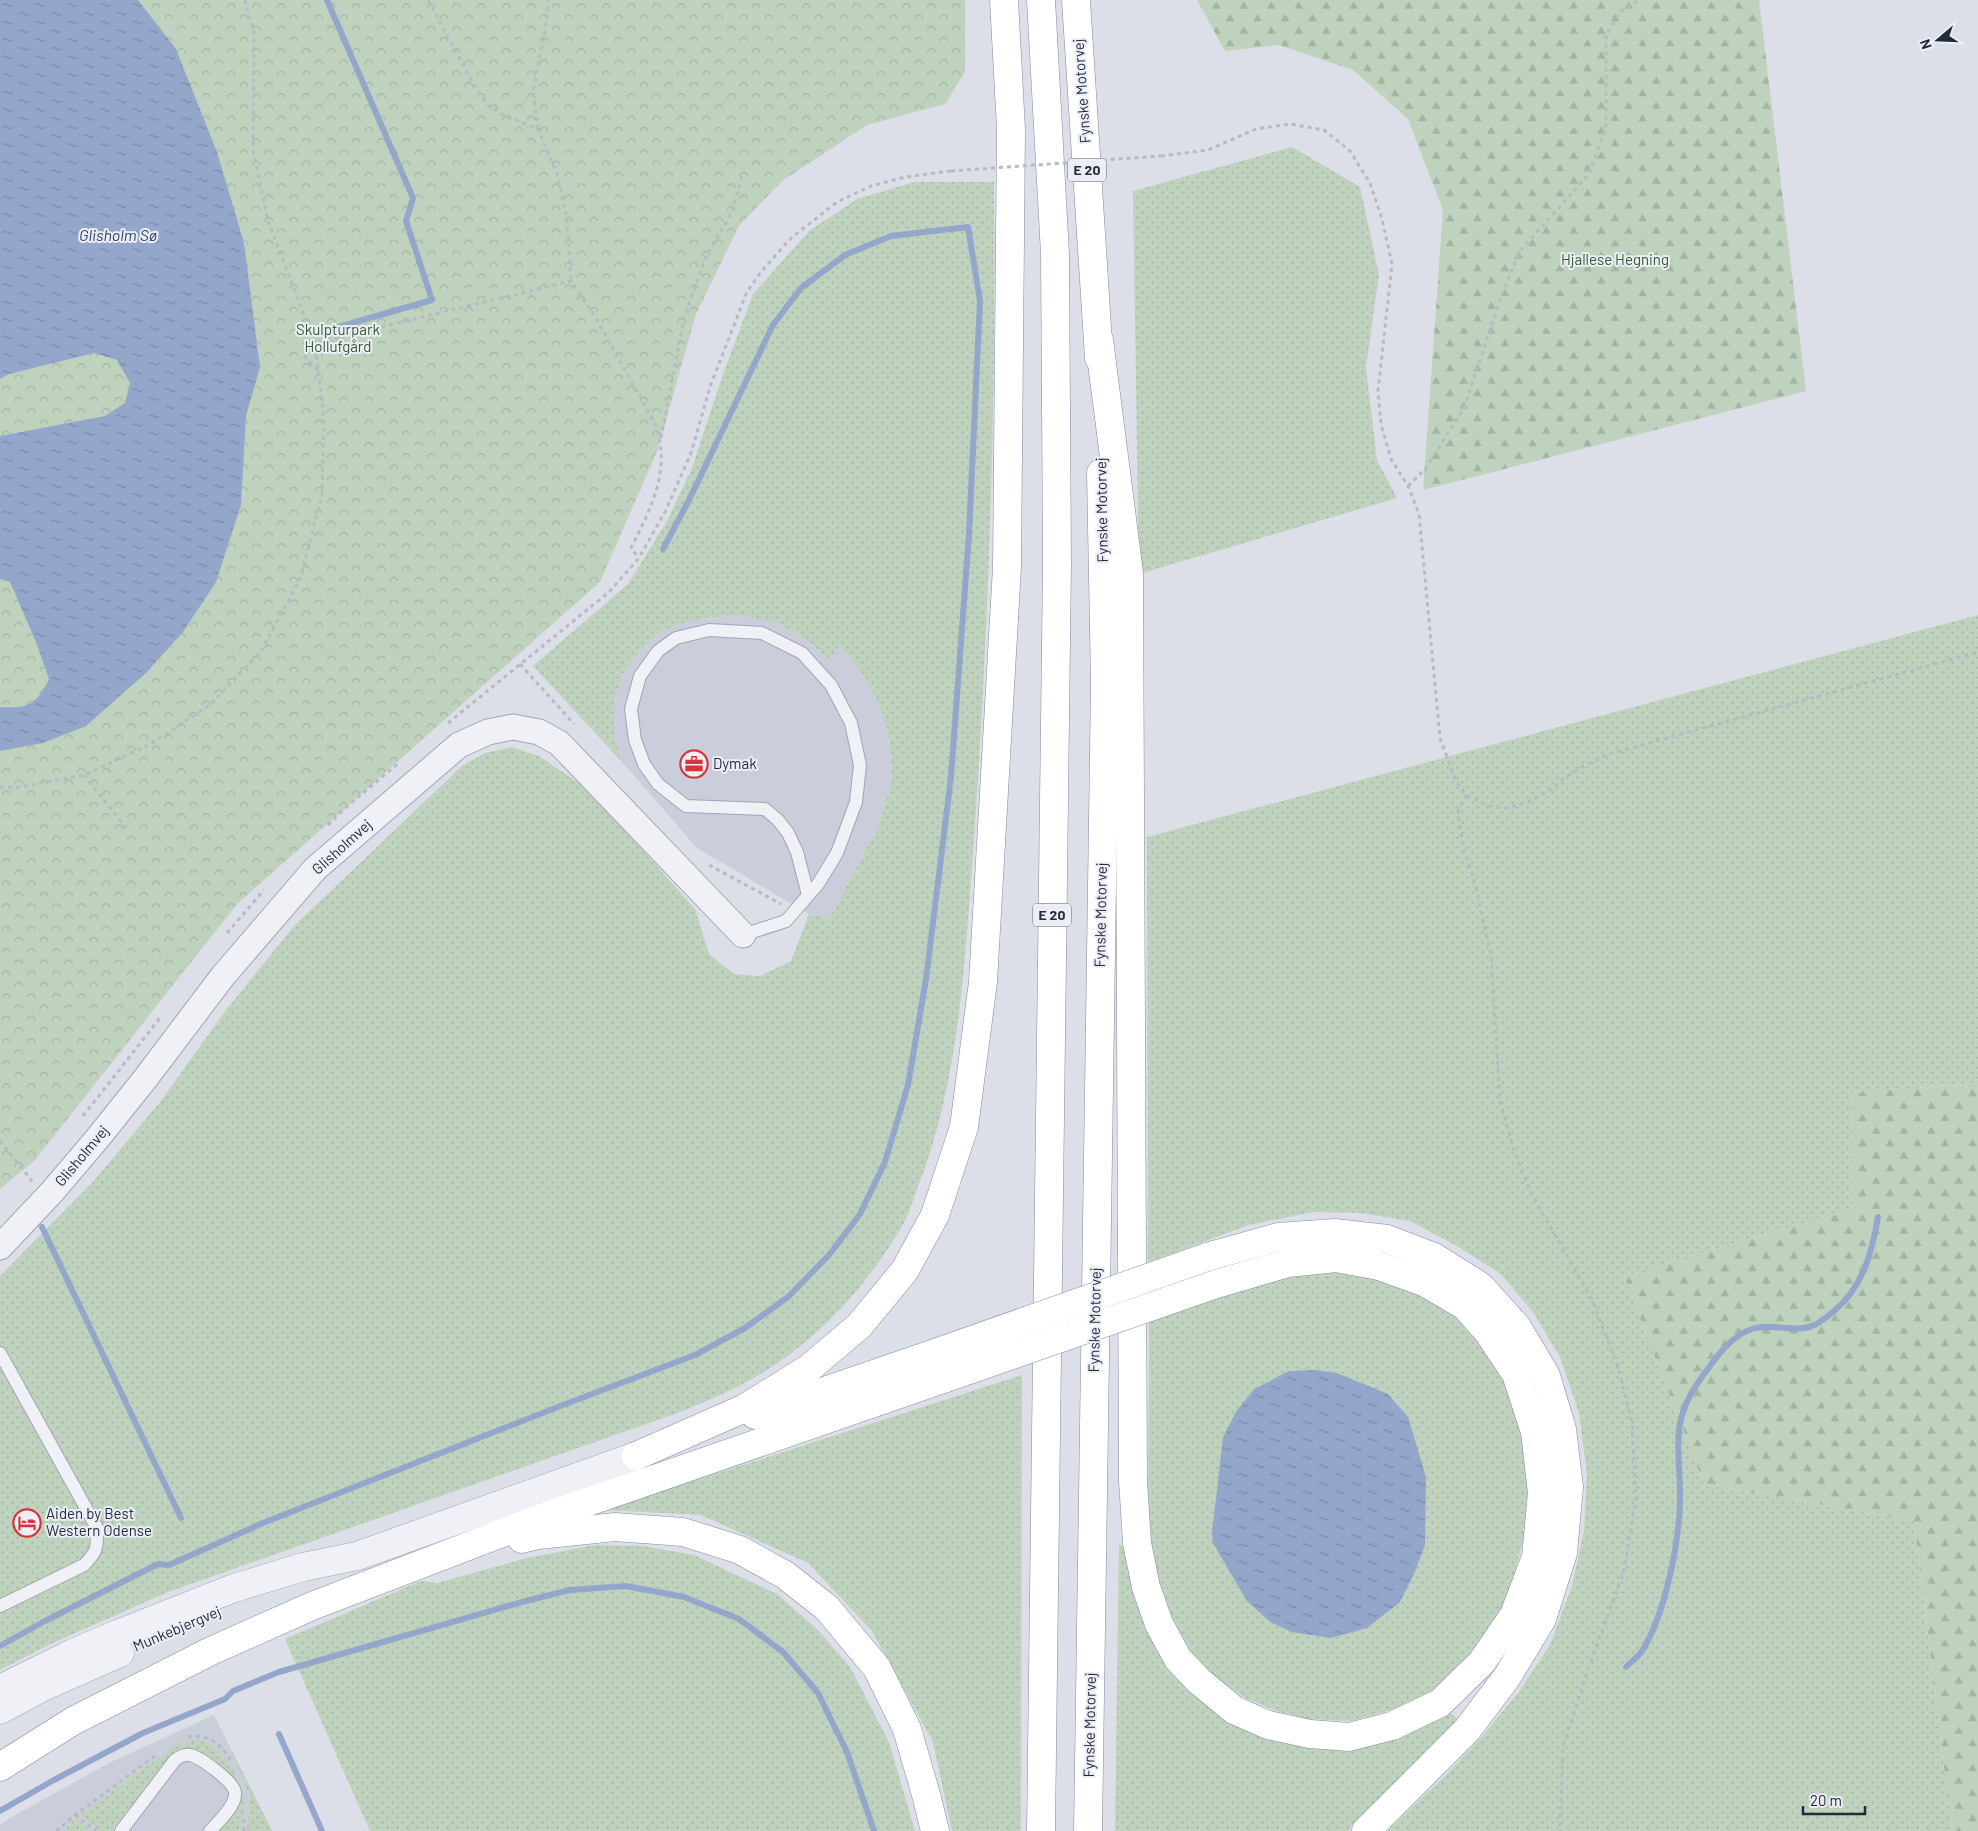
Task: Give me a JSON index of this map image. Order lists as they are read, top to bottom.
{
  "streets": {
    "highway": ["Fynske Motorvej", "E 20"],
    "street": ["Glisholmvej", "Munkebjergvej"]
  },
  "water": ["Glisholm Sø"],
  "parks": ["Hjallese Hegning", "Skulpturpark Hollufgård"],
  "places": {
    "office": ["Dymak"],
    "hotel": ["Aiden by Best Western Odense"]
  },
  "scale_bar": "20 m",
  "north": "left"
}
